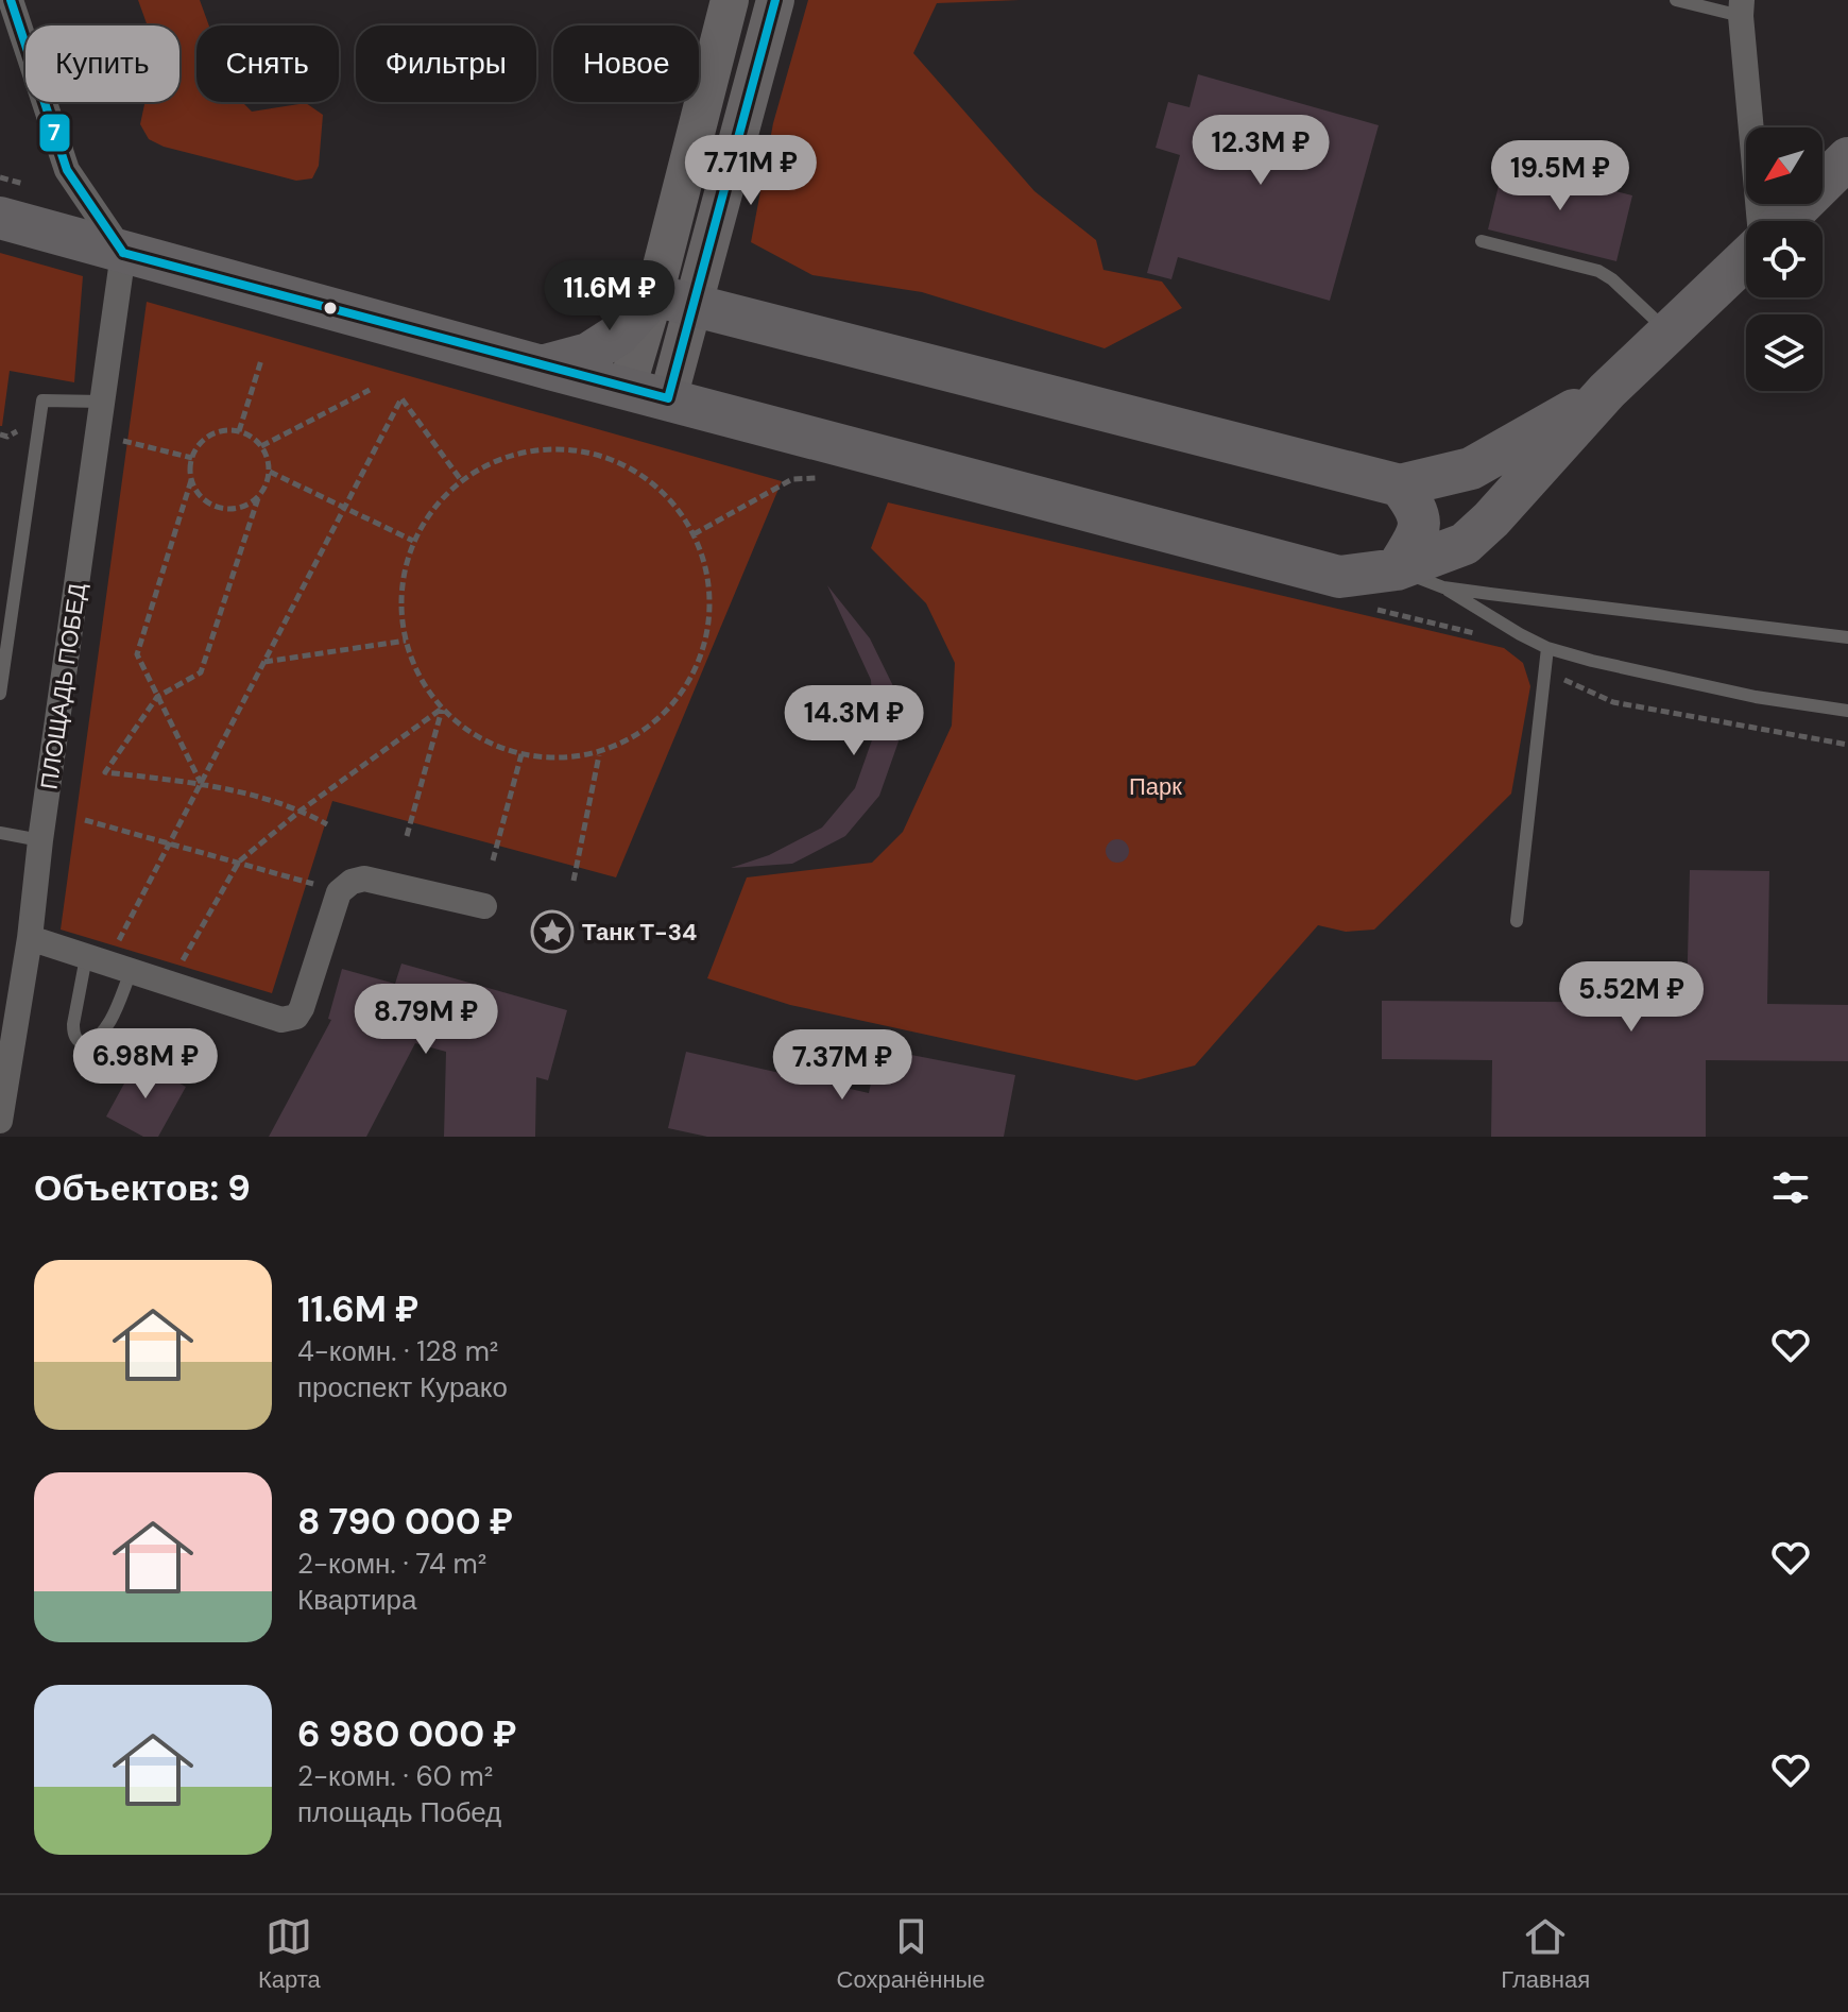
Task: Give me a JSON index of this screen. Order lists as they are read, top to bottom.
{
  "streets": {
    "street": ["ПЛОЩАДЬ ПОБЕД"]
  },
  "parks": ["Парк"],
  "places": {
    "place": ["Танк Т-34"]
  },
  "lines": ["transit line 7"],
  "north": "bottom left",
  "page": {
    "chip": [
      "Купить",
      "Снять",
      "Фильтры",
      "Новое"
    ],
    "price": [
      "12.3M ₽",
      "7.71M ₽",
      "19.5M ₽",
      "11.6M ₽",
      "14.3M ₽",
      "5.52M ₽",
      "8.79M ₽",
      "6.98M ₽",
      "7.37M ₽"
    ],
    "heading": "Объектов: 9",
    "list": [
      {
        "name": "11.6M ₽",
        "note": "4-комн. · 128 m² · проспект Курако"
      },
      {
        "name": "8 790 000 ₽",
        "note": "2-комн. · 74 m² · Квартира"
      },
      {
        "name": "6 980 000 ₽",
        "note": "2-комн. · 60 m² · площадь Побед"
      }
    ],
    "tabs": ["Карта", "Сохранённые", "Главная"]
  }
}
